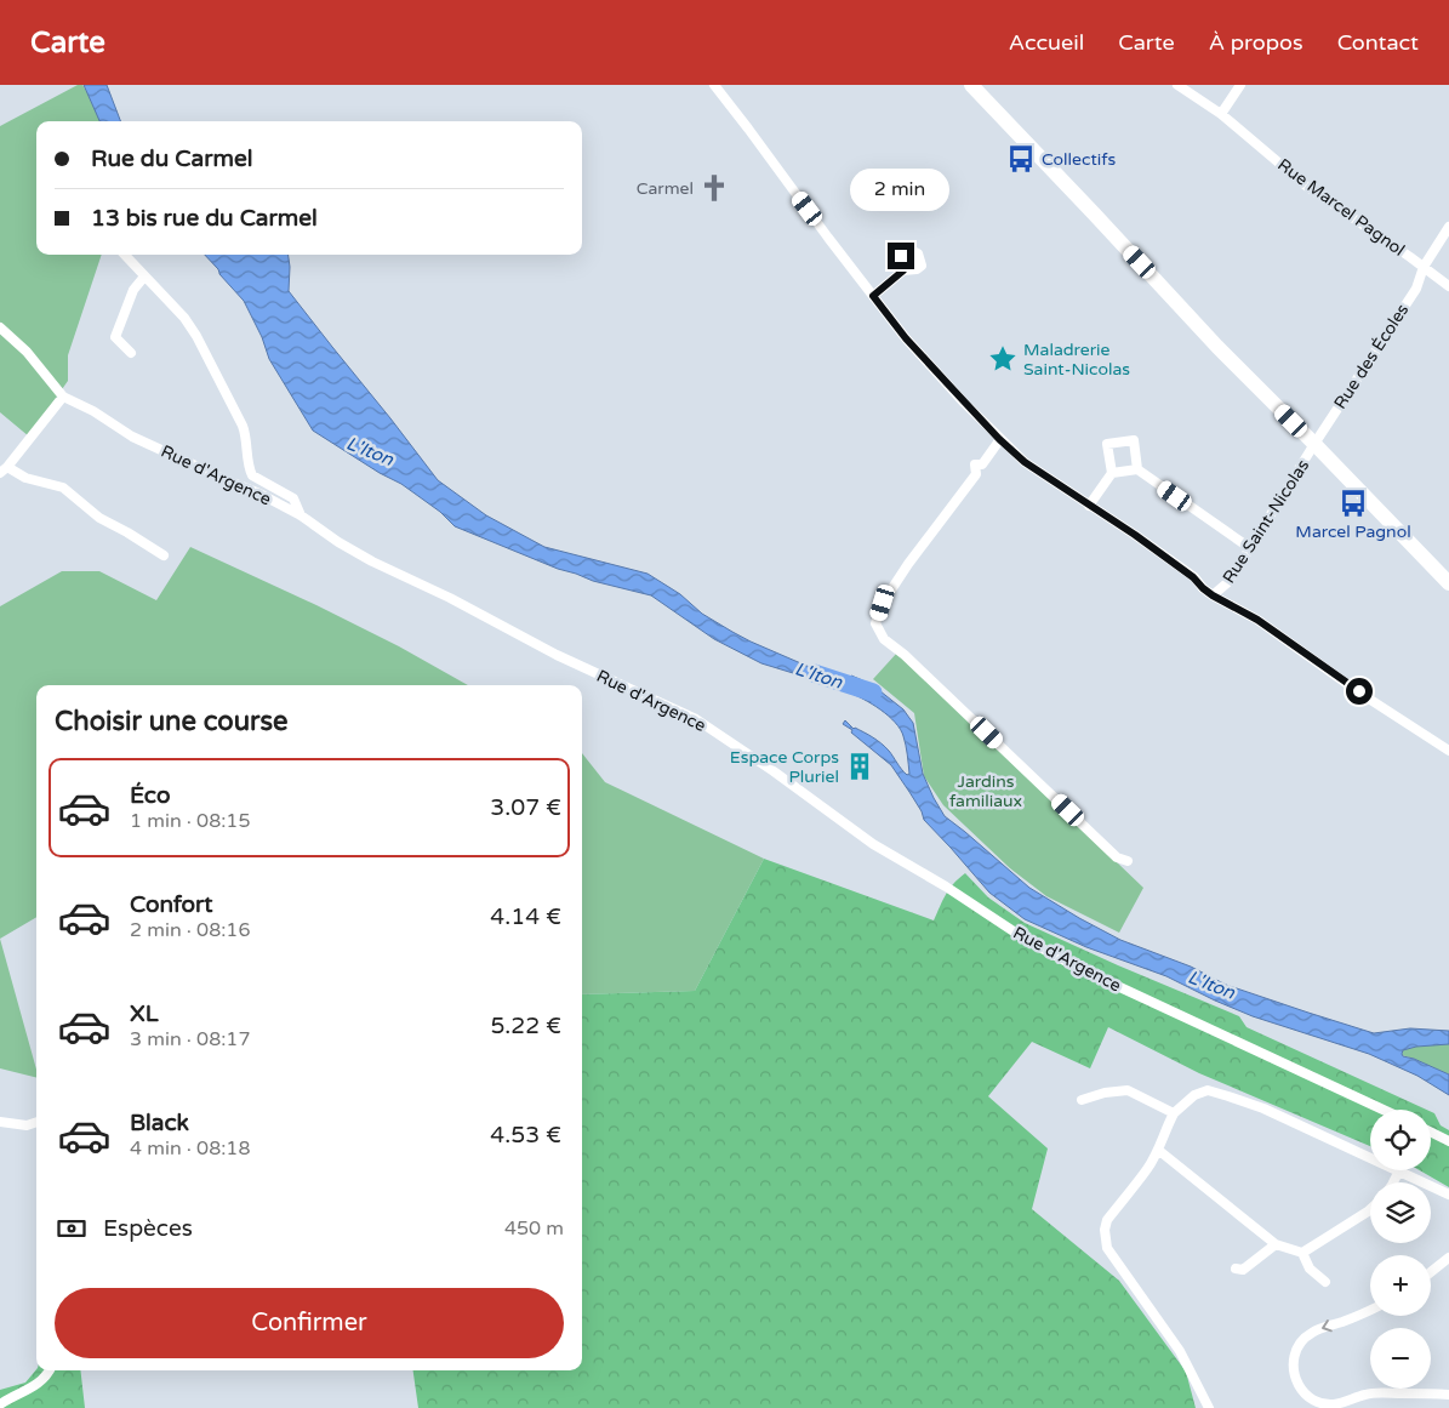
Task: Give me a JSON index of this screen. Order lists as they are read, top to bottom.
{
  "streets": {
    "street": [
      "Rue Marcel Pagnol",
      "Rue des Écoles",
      "Rue d'Argence",
      "Rue Saint-Nicolas"
    ]
  },
  "crossings": [
    ["Rue Marcel Pagnol", "Rue des Écoles"],
    ["Rue des Écoles", "Rue Saint-Nicolas"]
  ],
  "water": ["L'Iton"],
  "parks": ["Jardins familiaux"],
  "places": {
    "bus stop": ["Collectifs", "Marcel Pagnol"],
    "church": ["Carmel"],
    "place": ["Maladrerie Saint-Nicolas"],
    "building": ["Espace Corps Pluriel"]
  },
  "page": {
    "header": "Carte",
    "nav": [
      "Accueil",
      "Carte",
      "À propos",
      "Contact"
    ],
    "banner": ["Rue du Carmel", "13 bis rue du Carmel"],
    "bubble": "2 min",
    "heading": "Choisir une course",
    "list": [
      {
        "name": "Éco",
        "note": "1 min · 08:15",
        "value": "3.07 €"
      },
      {
        "name": "Confort",
        "note": "2 min · 08:16",
        "value": "4.14 €"
      },
      {
        "name": "XL",
        "note": "3 min · 08:17",
        "value": "5.22 €"
      },
      {
        "name": "Black",
        "note": "4 min · 08:18",
        "value": "4.53 €"
      }
    ],
    "map_buttons": ["+", "−"],
    "pay": ["Espèces", "450 m"],
    "buttons": "Confirmer"
  }
}
